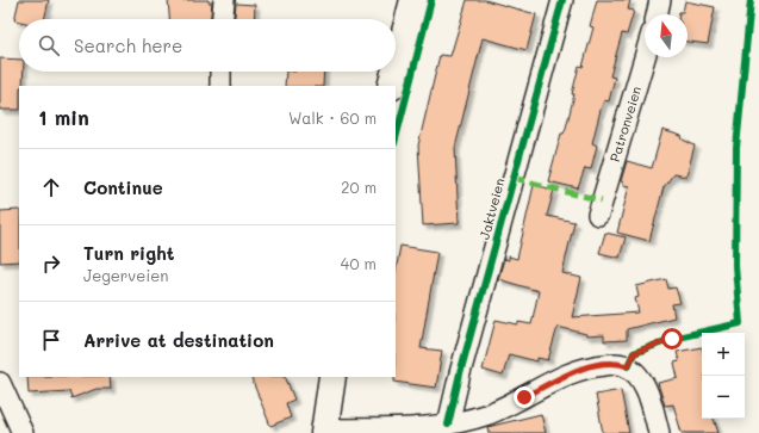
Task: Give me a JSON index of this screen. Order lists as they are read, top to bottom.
{
  "streets": {
    "street": ["Patronveien", "Jaktveien"]
  },
  "north": "top",
  "page": {
    "search": "Search here",
    "heading": ["1 min", "Walk · 60 m"],
    "list": [
      ["Continue", "20 m"],
      ["Turn right", "Jegerveien", "40 m"],
      "Arrive at destination"
    ],
    "map_buttons": ["+", "−"]
  }
}
